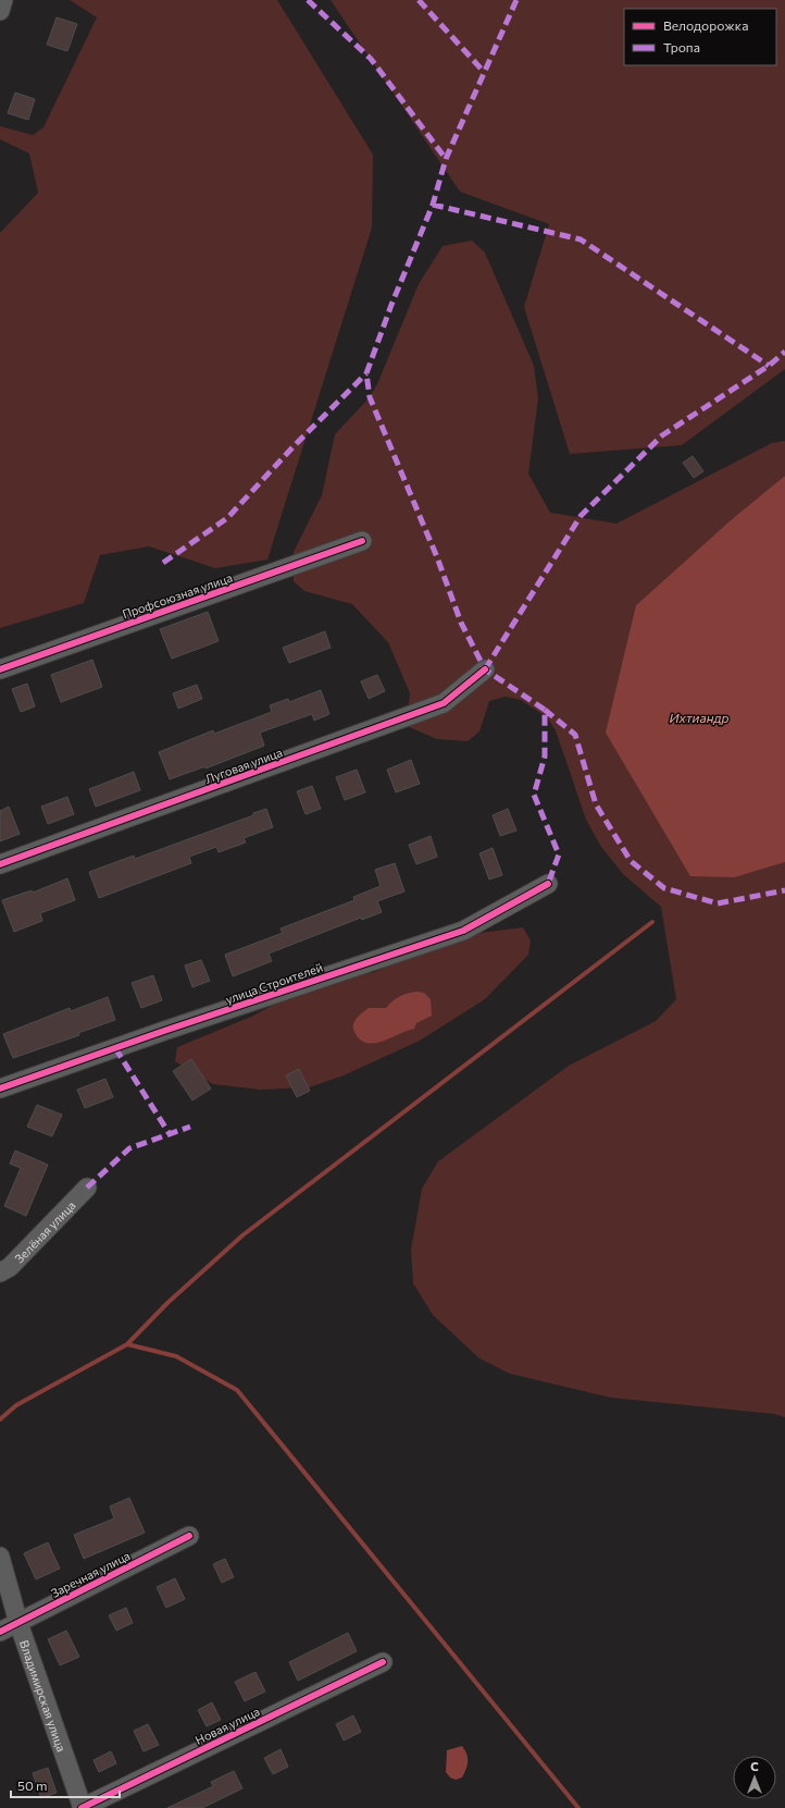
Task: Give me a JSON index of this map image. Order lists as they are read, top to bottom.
{
  "streets": {
    "street": [
      "Профсоюзная улица",
      "Луговая улица",
      "улица Строителей",
      "Зелёная улица",
      "Заречная улица",
      "Владимирская улица",
      "Новая улица"
    ]
  },
  "crossings": [
    ["Заречная улица", "Владимирская улица"],
    ["Владимирская улица", "Новая улица"]
  ],
  "water": ["Ихтиандр"],
  "legend": ["Велодорожка", "Тропа"],
  "scale_bar": "50 m",
  "north": "top"
}
